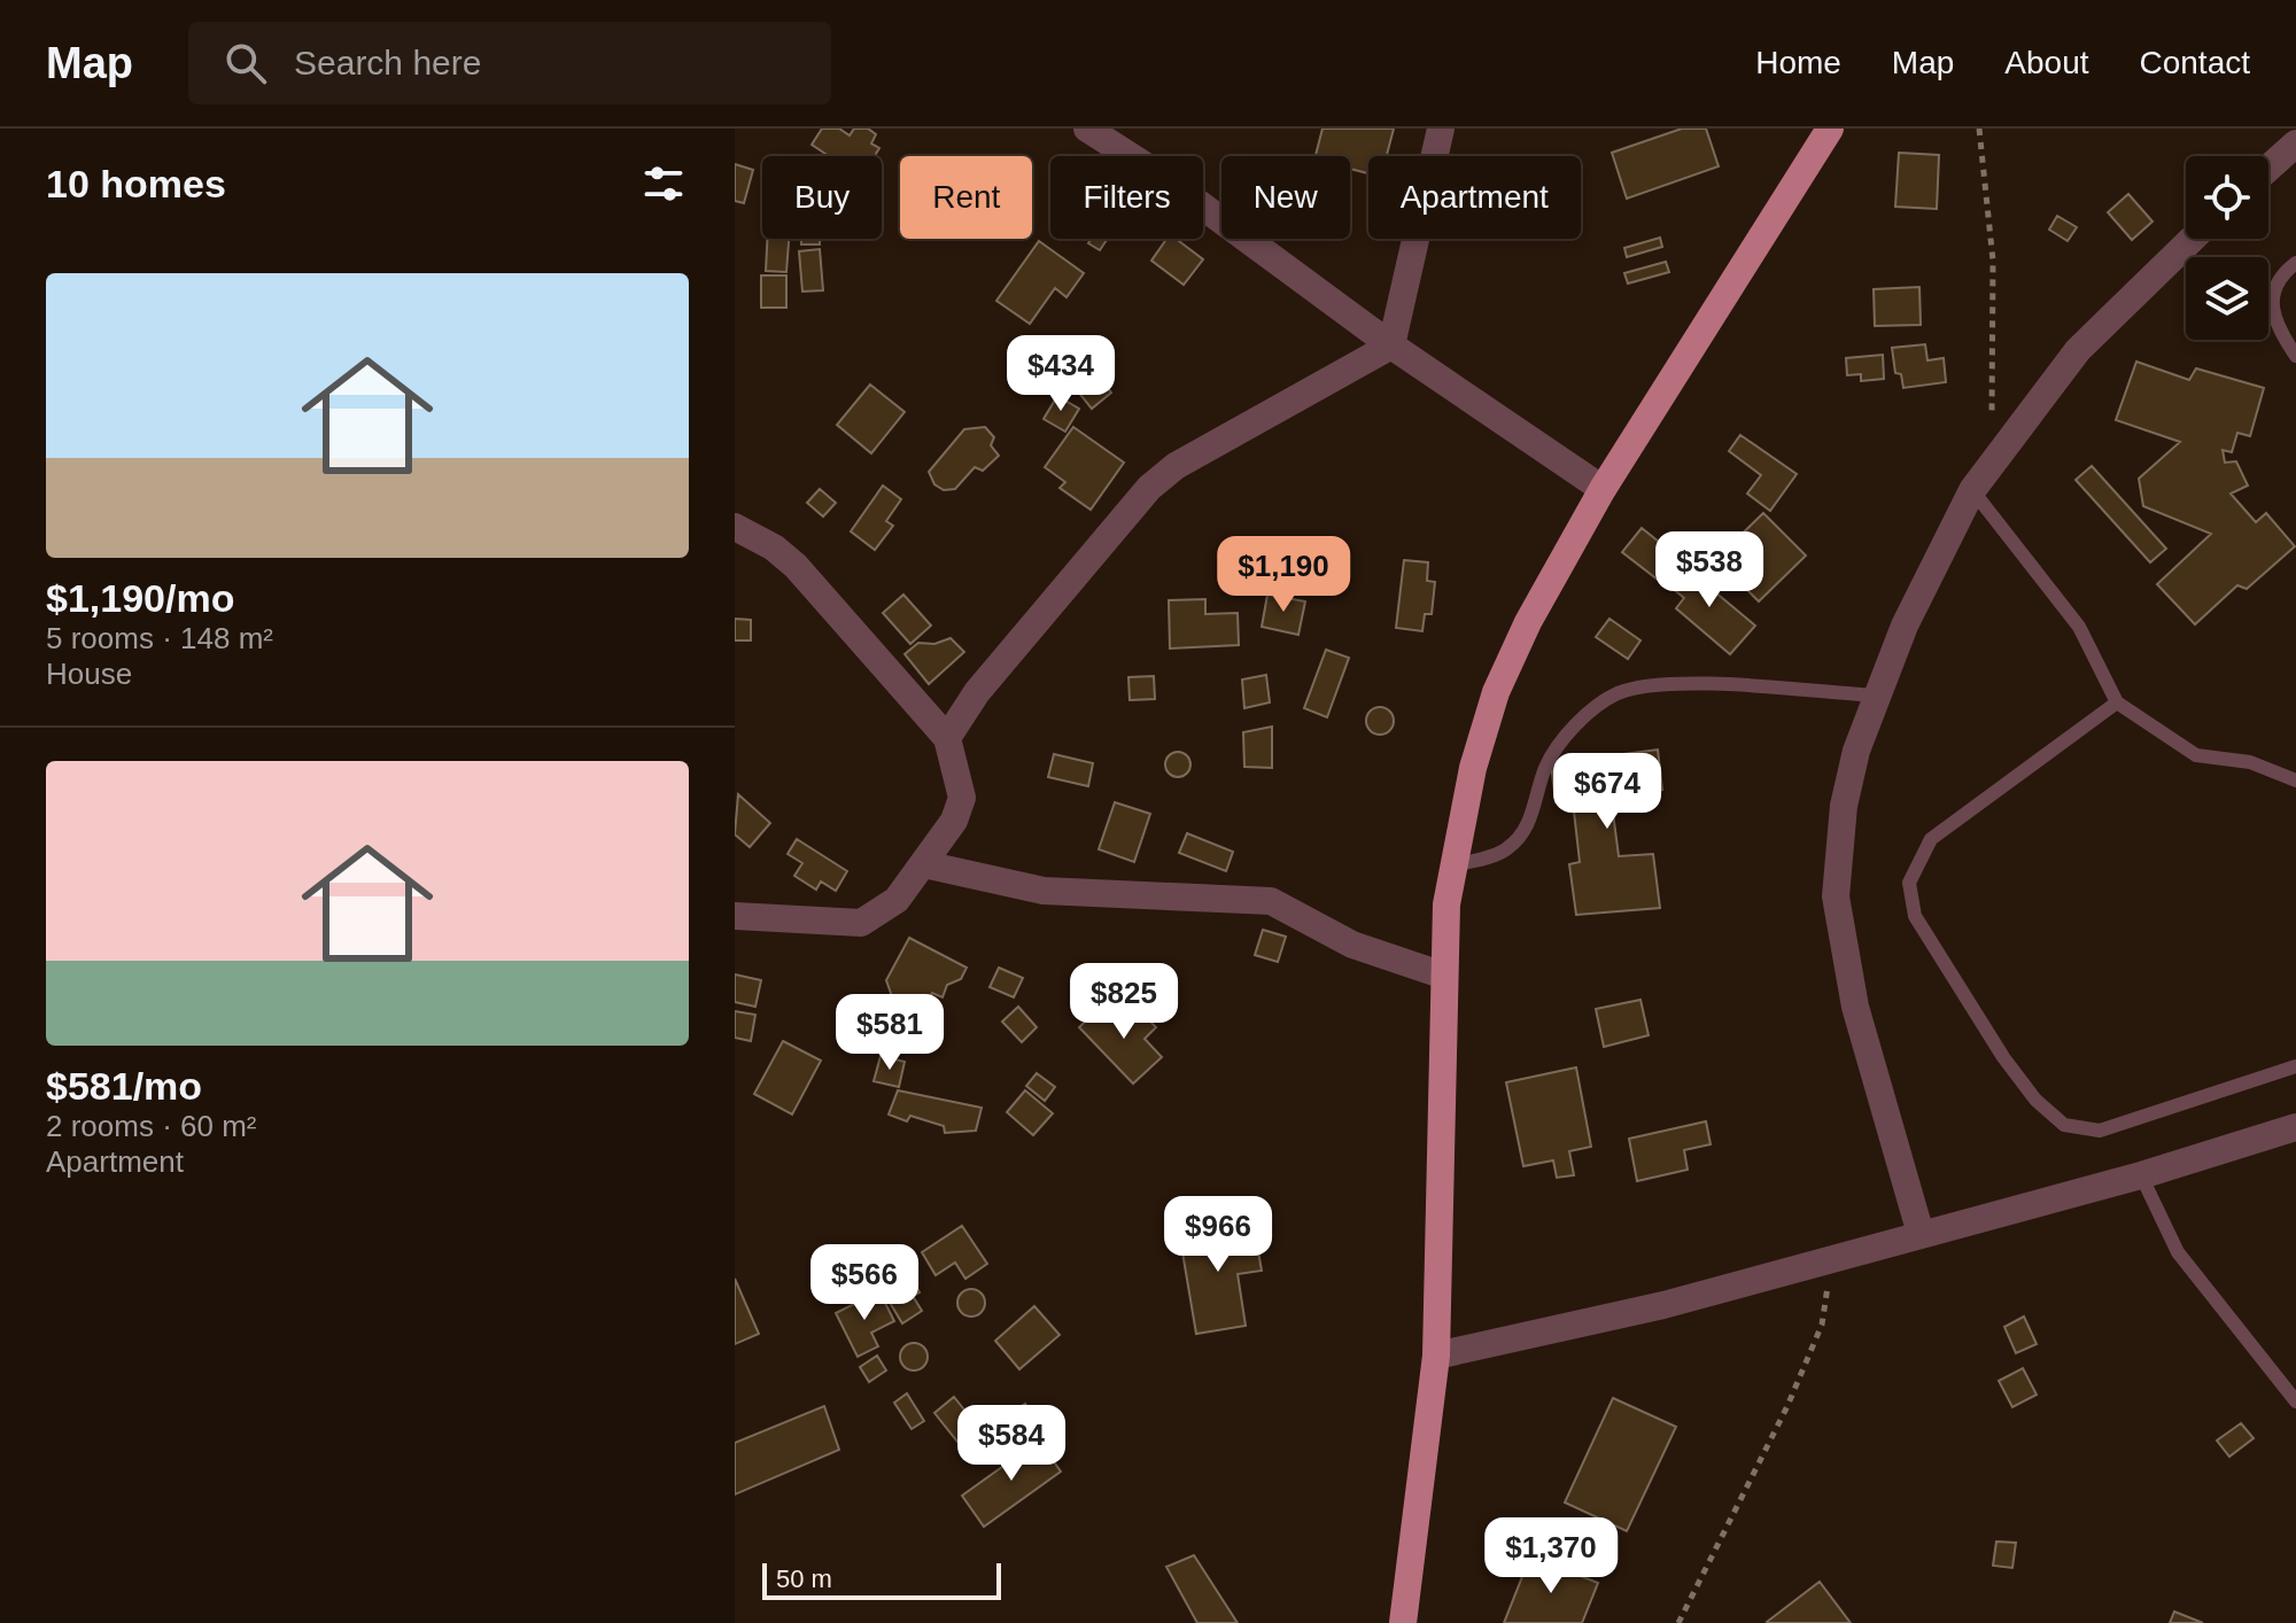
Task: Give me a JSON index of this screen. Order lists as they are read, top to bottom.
{
  "scale_bar": "50 m",
  "page": {
    "header": "Map",
    "search": "Search here",
    "nav": [
      "Home",
      "Map",
      "About",
      "Contact"
    ],
    "heading": "10 homes",
    "chip": [
      "Buy",
      "Rent",
      "Filters",
      "New",
      "Apartment"
    ],
    "list": [
      {
        "name": "$1,190/mo",
        "note": "5 rooms · 148 m² · House"
      },
      {
        "name": "$581/mo",
        "note": "2 rooms · 60 m² · Apartment"
      }
    ],
    "price": [
      "$434",
      "$538",
      "$1,190",
      "$674",
      "$825",
      "$581",
      "$966",
      "$566",
      "$584",
      "$1,370"
    ],
    "scale": "50 m"
  }
}
